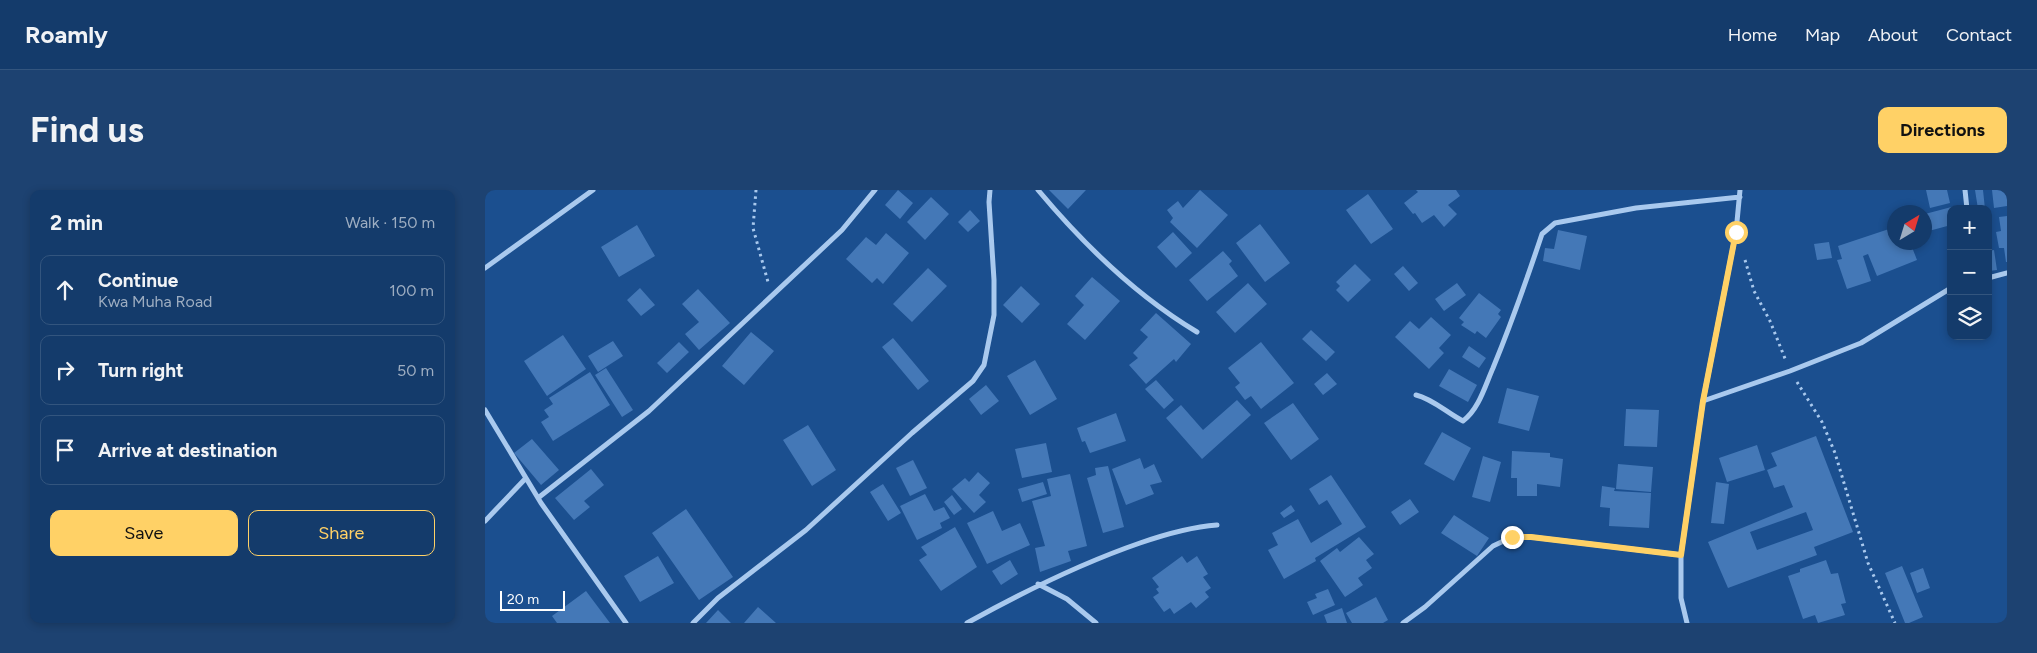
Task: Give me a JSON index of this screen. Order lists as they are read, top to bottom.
{
  "scale_bar": "20 m",
  "north": "top right",
  "page": {
    "header": "Roamly",
    "nav": [
      "Home",
      "Map",
      "About",
      "Contact"
    ],
    "buttons": [
      "Directions",
      ["Save", "Share"]
    ],
    "title": "Find us",
    "heading": ["2 min", "Walk · 150 m"],
    "map_buttons": ["+", "−"],
    "list": [
      ["Continue", "Kwa Muha Road", "100 m"],
      ["Turn right", "50 m"],
      "Arrive at destination"
    ],
    "scale": "20 m"
  }
}
